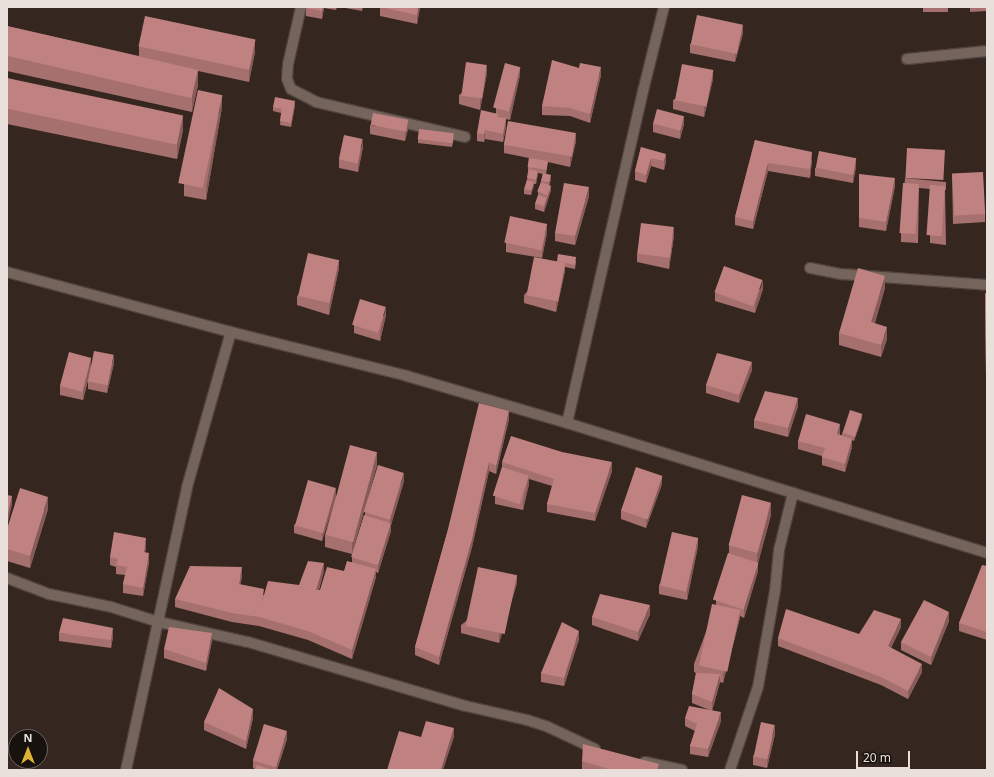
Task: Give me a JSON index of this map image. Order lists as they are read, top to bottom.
{
  "scale_bar": "20 m",
  "north": "top"
}
